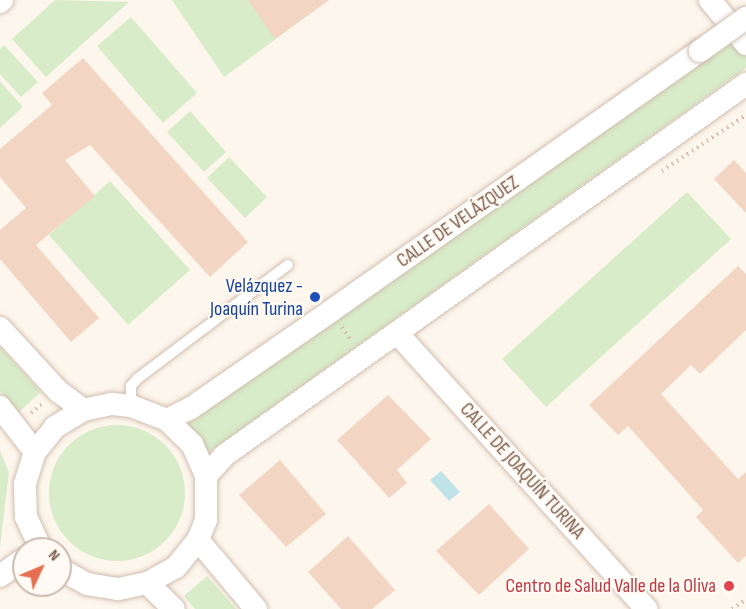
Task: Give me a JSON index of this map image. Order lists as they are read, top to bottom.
{
  "streets": {
    "street": ["CALLE DE VELÁZQUEZ", "CALLE DE JOAQUÍN TURINA"]
  },
  "places": ["Velázquez - Joaquín Turina", "Centro de Salud Valle de la Oliva"],
  "north": "top right"
}
